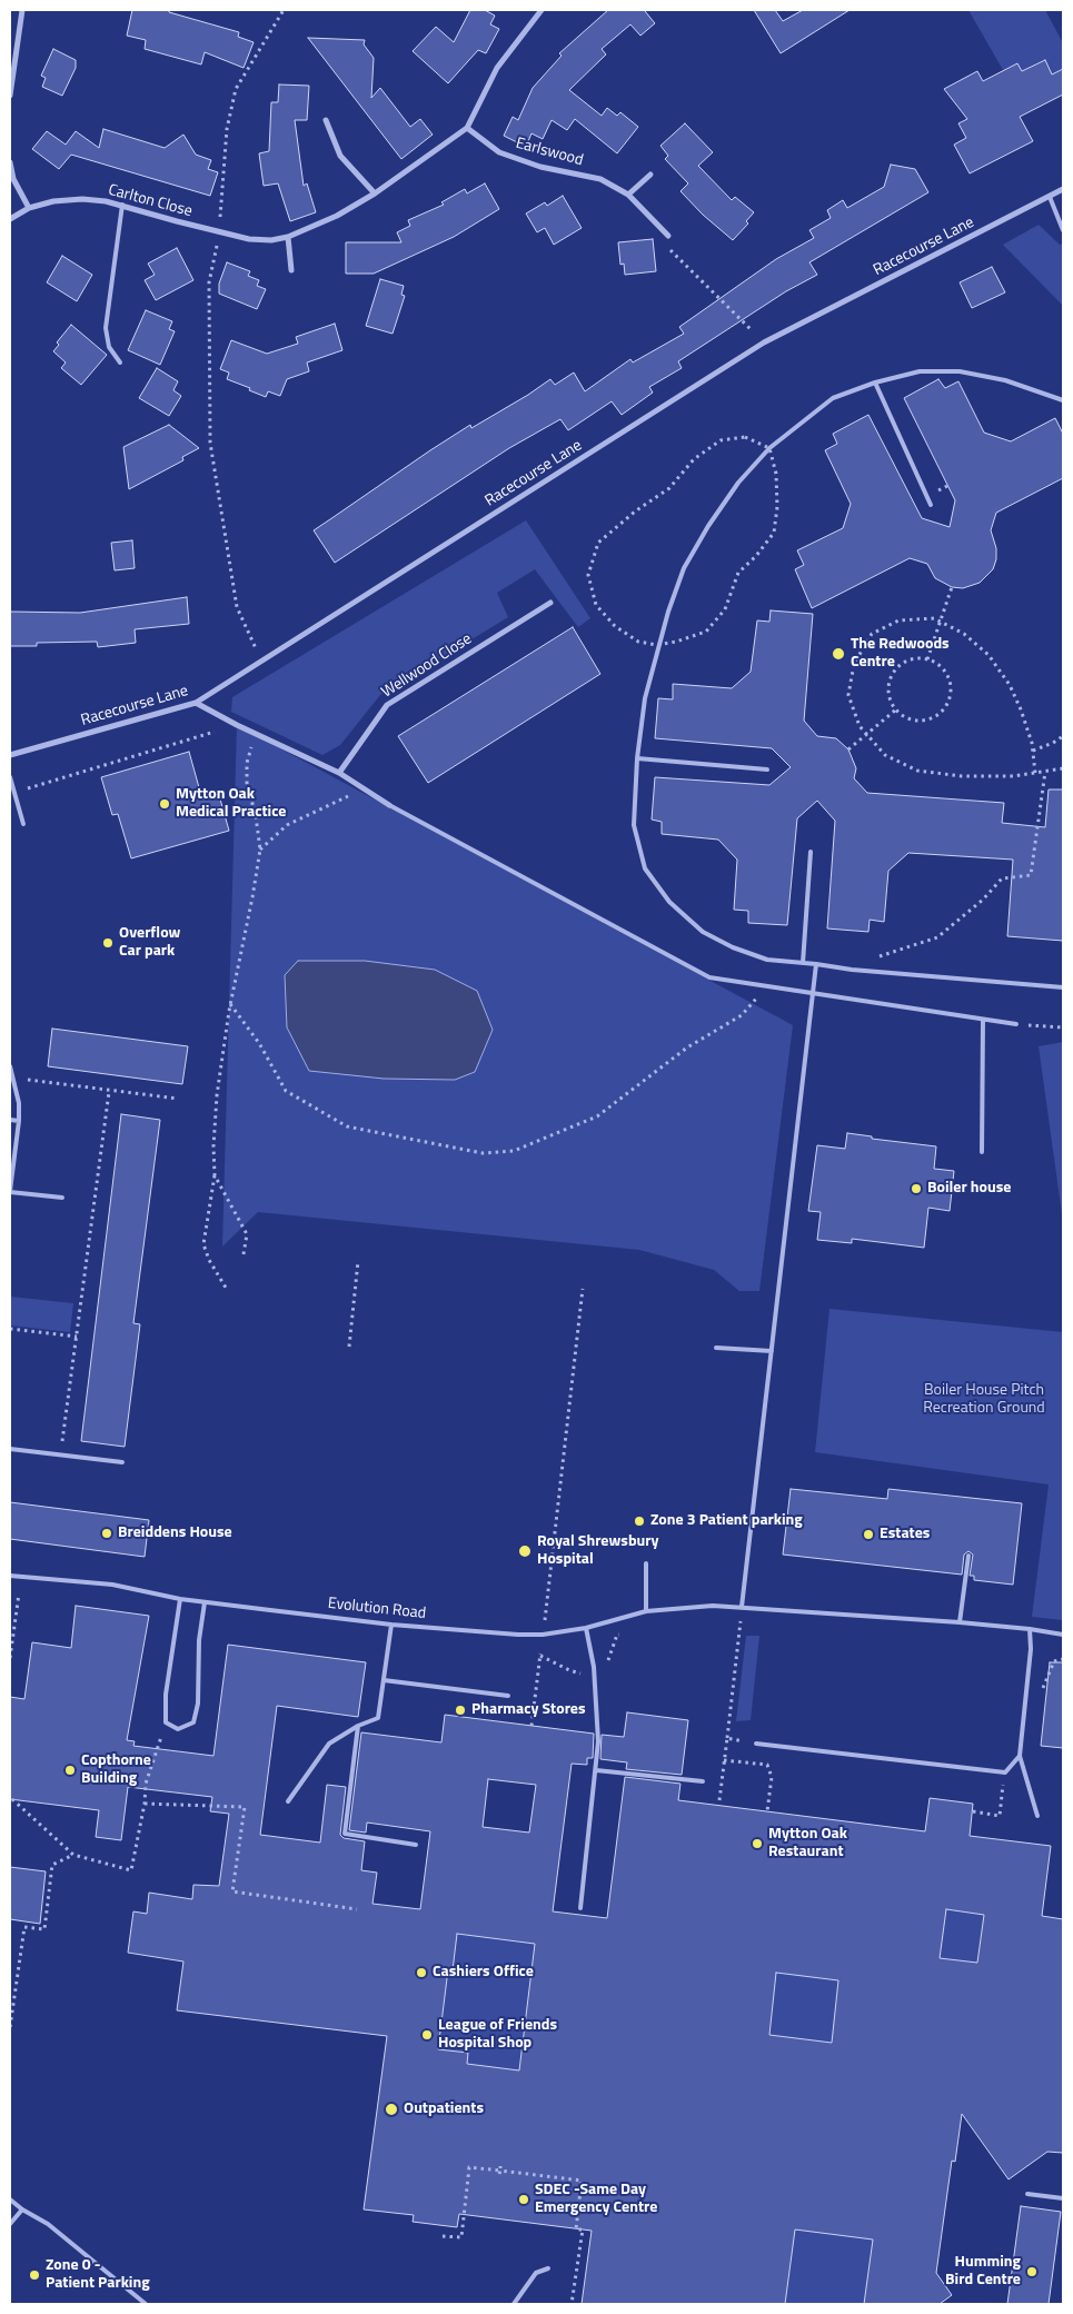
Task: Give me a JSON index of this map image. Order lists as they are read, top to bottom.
{
  "streets": {
    "street": [
      "Earlswood",
      "Carlton Close",
      "Racecourse Lane",
      "Wellwood Close"
    ],
    "lane": ["Evolution Road"]
  },
  "crossings": [
    ["Earlswood", "Carlton Close"]
  ],
  "parks": ["Boiler House Pitch Recreation Ground"],
  "places": [
    "The Redwoods Centre",
    "Mytton Oak Medical Practice",
    "Overflow Car park",
    "Boiler house",
    "Zone 3 Patient parking",
    "Breiddens House",
    "Estates",
    "Royal Shrewsbury Hospital",
    "Pharmacy Stores",
    "Copthorne Building",
    "Mytton Oak Restaurant",
    "Cashiers Office",
    "League of Friends Hospital Shop",
    "Outpatients",
    "SDEC -Same Day Emergency Centre",
    "Humming Bird Centre",
    "Zone 0 - Patient Parking"
  ]
}
